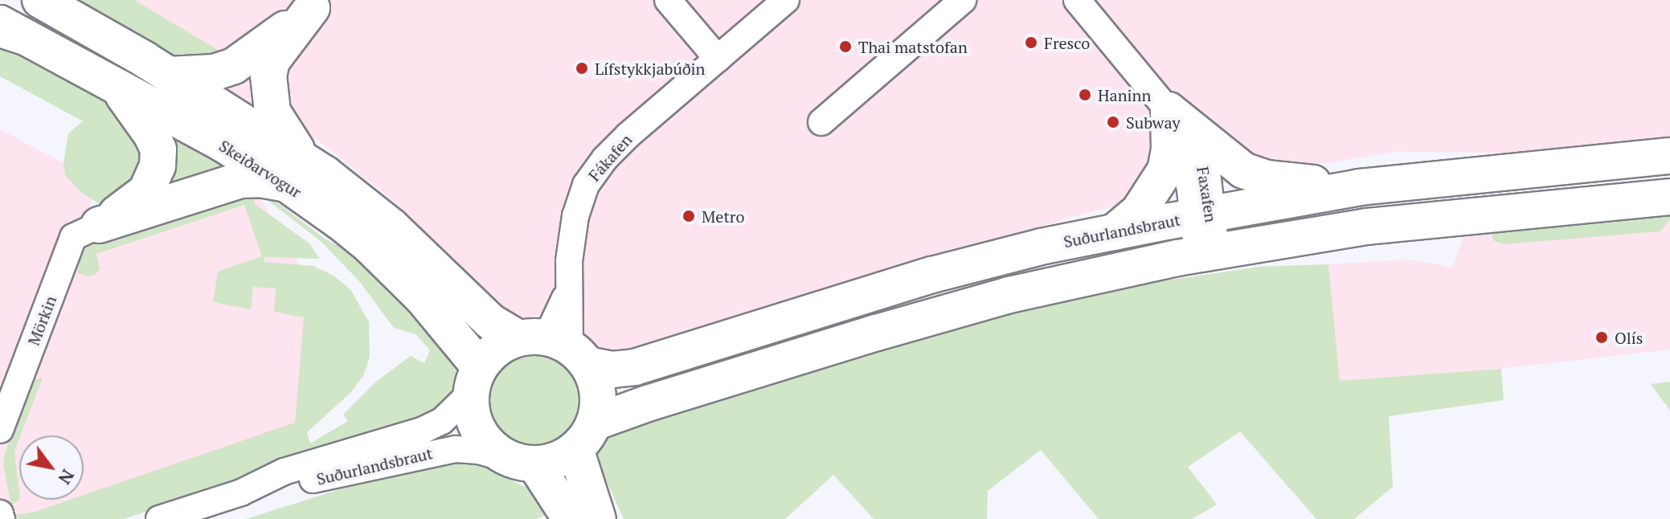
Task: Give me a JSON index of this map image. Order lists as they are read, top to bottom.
{
  "streets": {
    "main road": ["Skeiðarvogur", "Suðurlandsbraut"],
    "street": ["Fákafen", "Faxafen", "Mörkin"]
  },
  "crossings": [
    ["Fákafen", "Skeiðarvogur"],
    ["Fákafen", "Suðurlandsbraut"],
    ["Skeiðarvogur", "Suðurlandsbraut"],
    ["Faxafen", "Suðurlandsbraut"]
  ],
  "places": [
    "Fresco",
    "Thai matstofan",
    "Lífstykkjabúðin",
    "Haninn",
    "Subway",
    "Metro",
    "Olís"
  ],
  "north": "bottom right"
}
